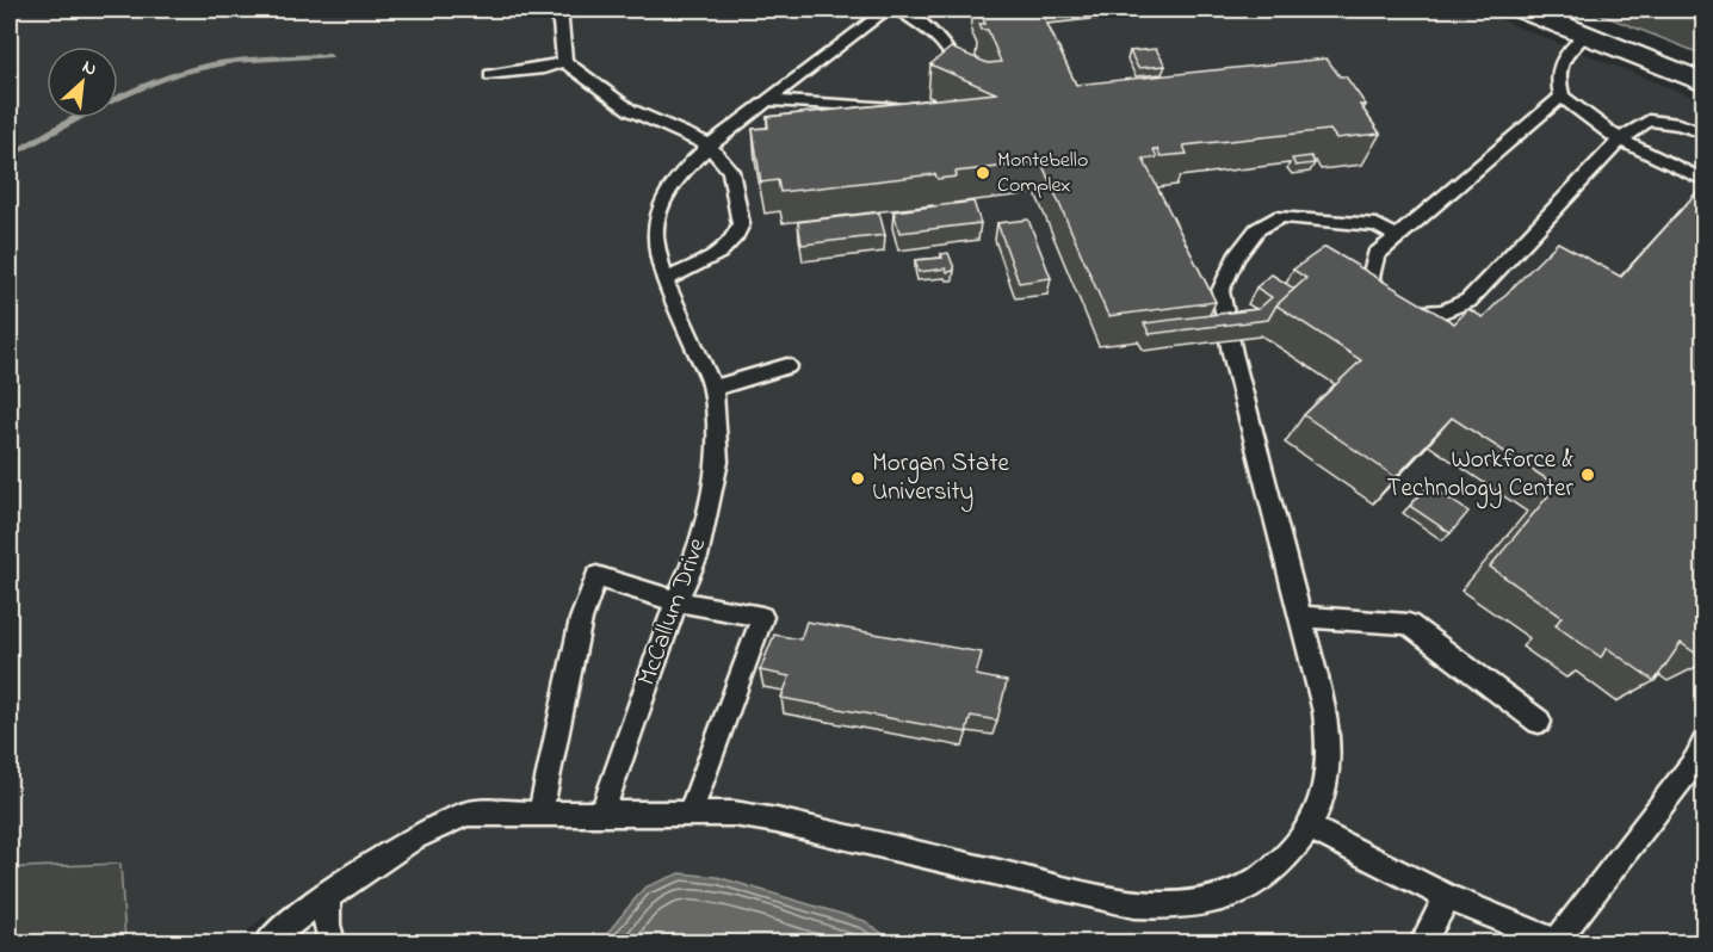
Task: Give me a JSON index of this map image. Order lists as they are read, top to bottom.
{
  "streets": {
    "lane": ["McCallum Drive"]
  },
  "places": ["Montebello Complex", "Workforce & Technology Center", "Morgan State University"],
  "north": "top right"
}
